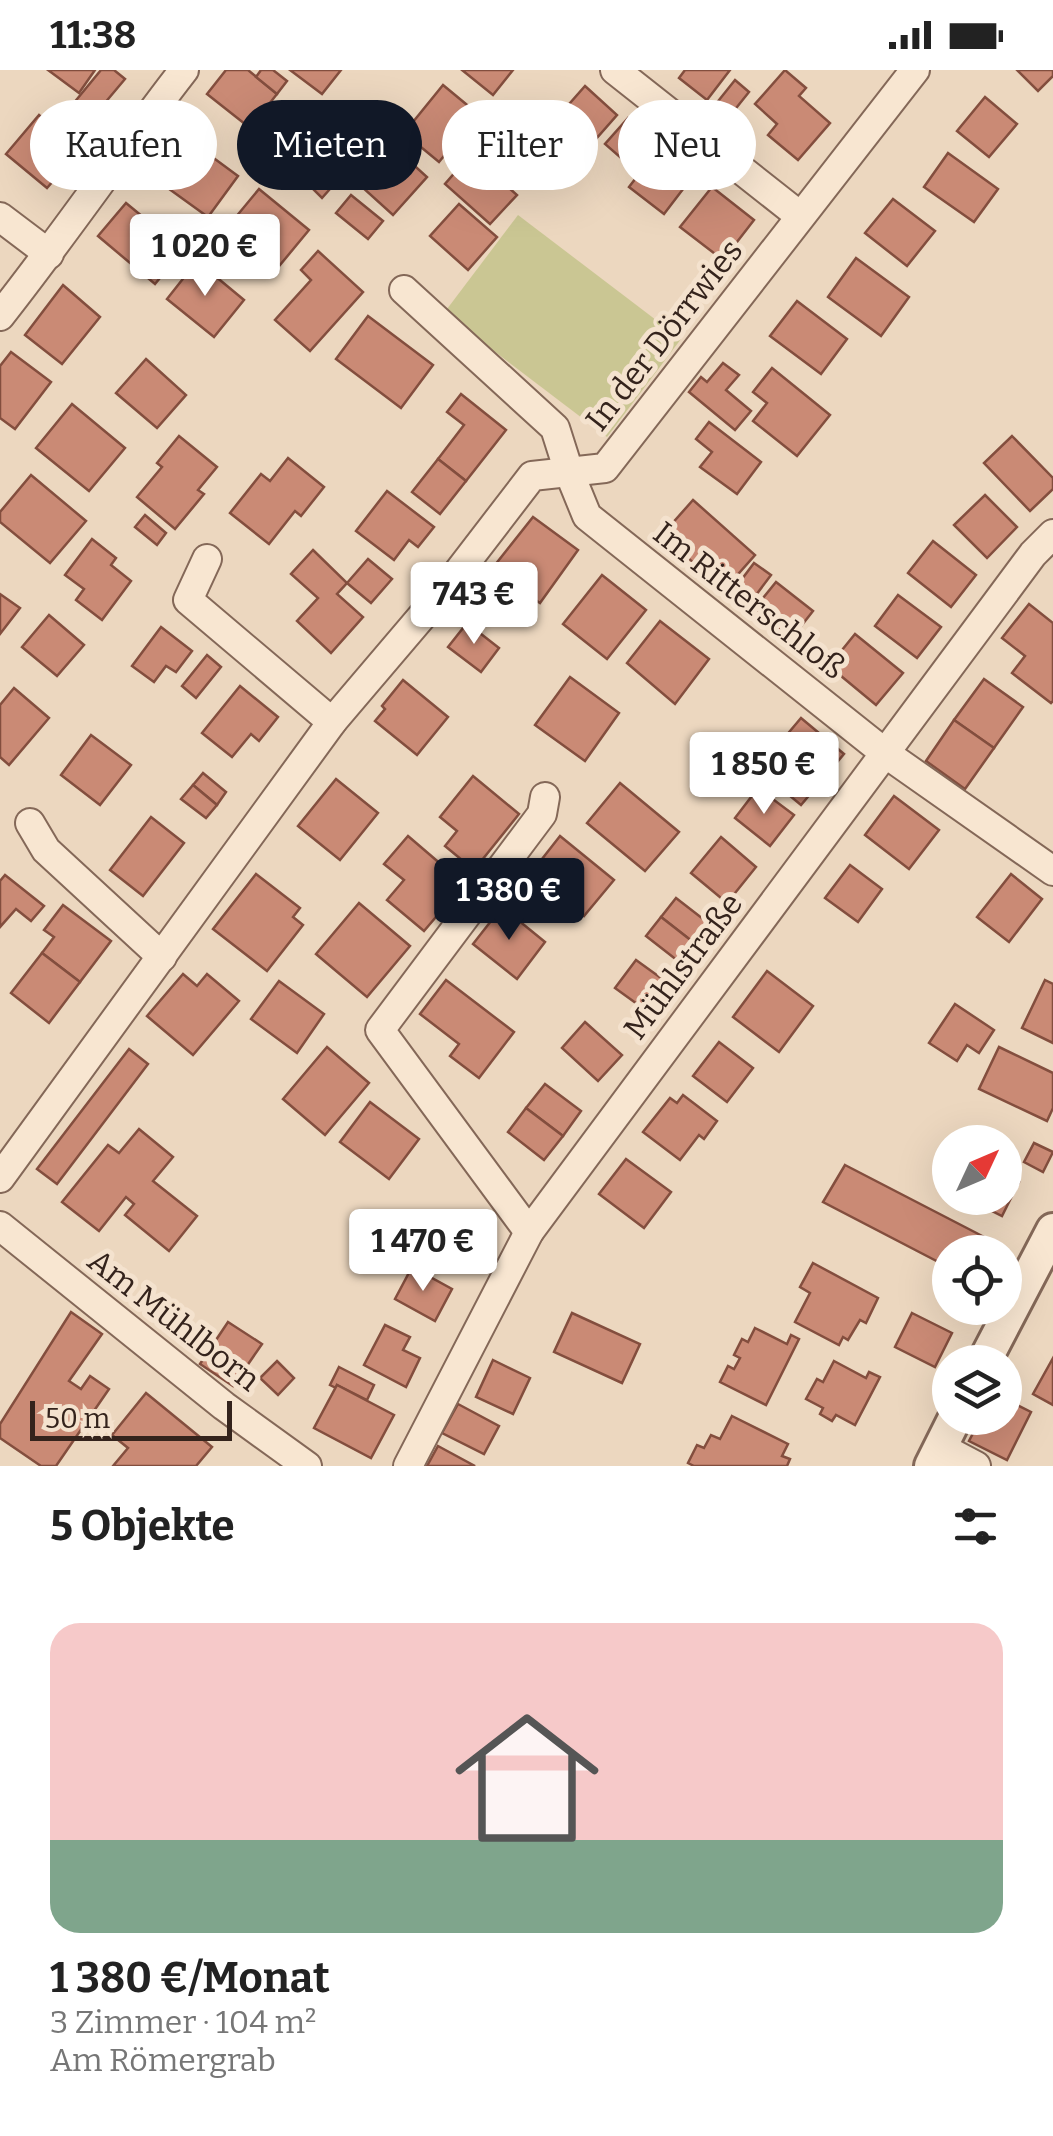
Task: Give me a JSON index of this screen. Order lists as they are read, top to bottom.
{
  "streets": {
    "street": [
      "In der Dörrwies",
      "Im Ritterschloß",
      "Mühlstraße",
      "Am Mühlborn"
    ]
  },
  "crossings": [
    ["In der Dörrwies", "Im Ritterschloß"],
    ["Im Ritterschloß", "Mühlstraße"]
  ],
  "scale_bar": "50 m",
  "north": "top right",
  "page": {
    "status": "11:38",
    "chip": [
      "Kaufen",
      "Mieten",
      "Filter",
      "Neu"
    ],
    "price": [
      "1 020 €",
      "743 €",
      "1 850 €",
      "1 380 €",
      "1 470 €"
    ],
    "scale": "50 m",
    "heading": "5 Objekte",
    "list": [
      {
        "name": "1 380 €/Monat",
        "note": "3 Zimmer · 104 m² · Am Römergrab"
      }
    ]
  }
}
